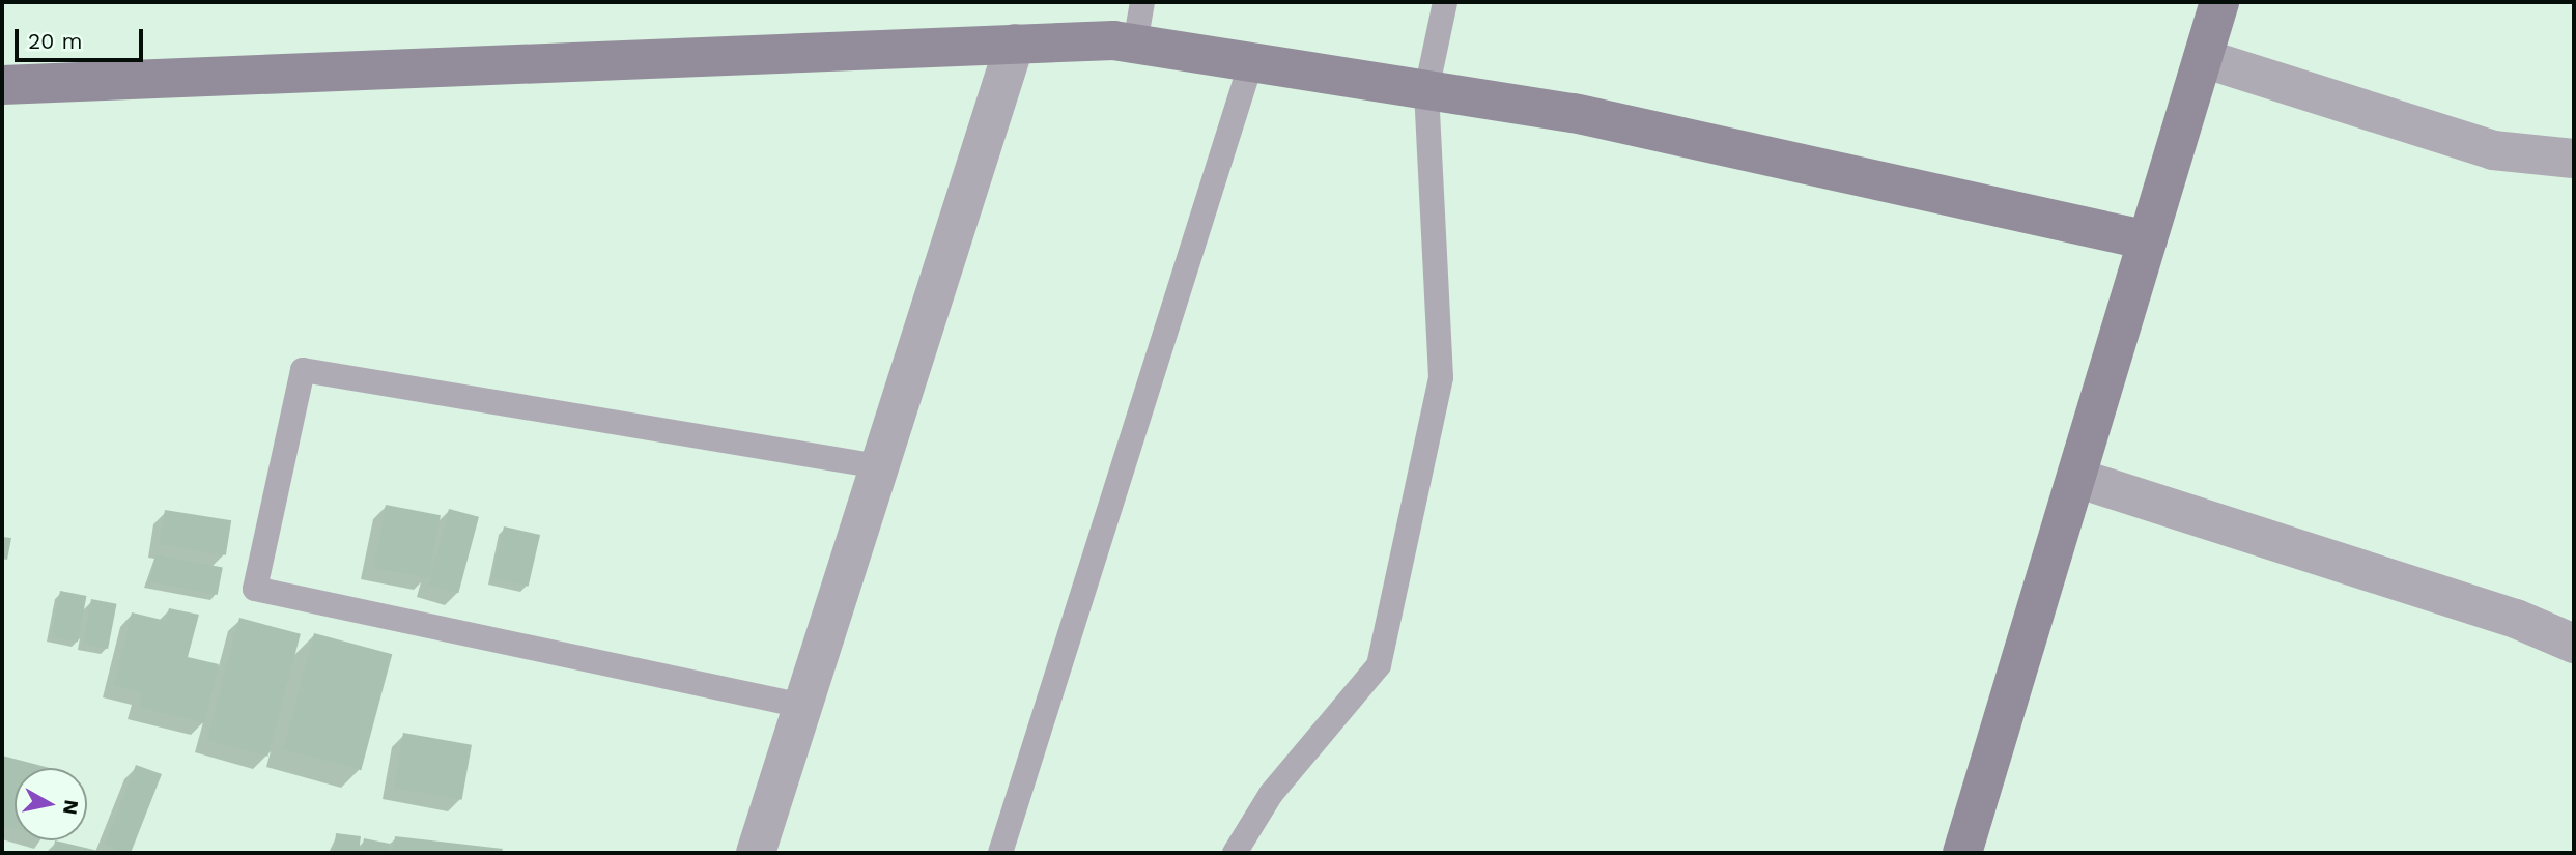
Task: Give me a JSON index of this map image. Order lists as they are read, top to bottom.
{
  "scale_bar": "20 m",
  "north": "right"
}
